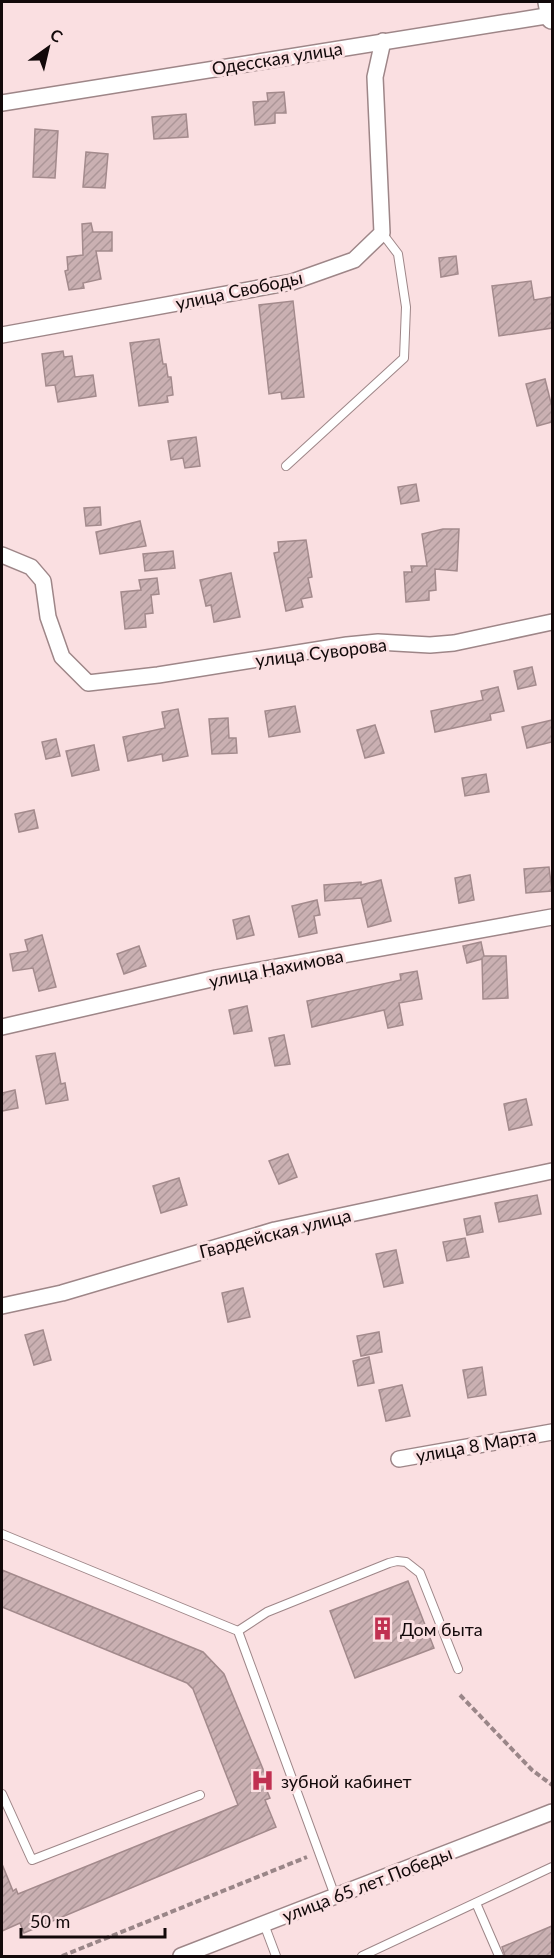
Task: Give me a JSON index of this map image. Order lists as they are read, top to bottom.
{
  "streets": {
    "street": [
      "Одесская улица",
      "улица Свободы",
      "улица Суворова",
      "улица Нахимова",
      "Гвардейская улица",
      "улица 8 Марта",
      "улица 65 лет Победы"
    ]
  },
  "places": {
    "building": ["Дом быта"],
    "hospital": ["зубной кабинет"]
  },
  "scale_bar": "50 m",
  "north": "top right"
}
